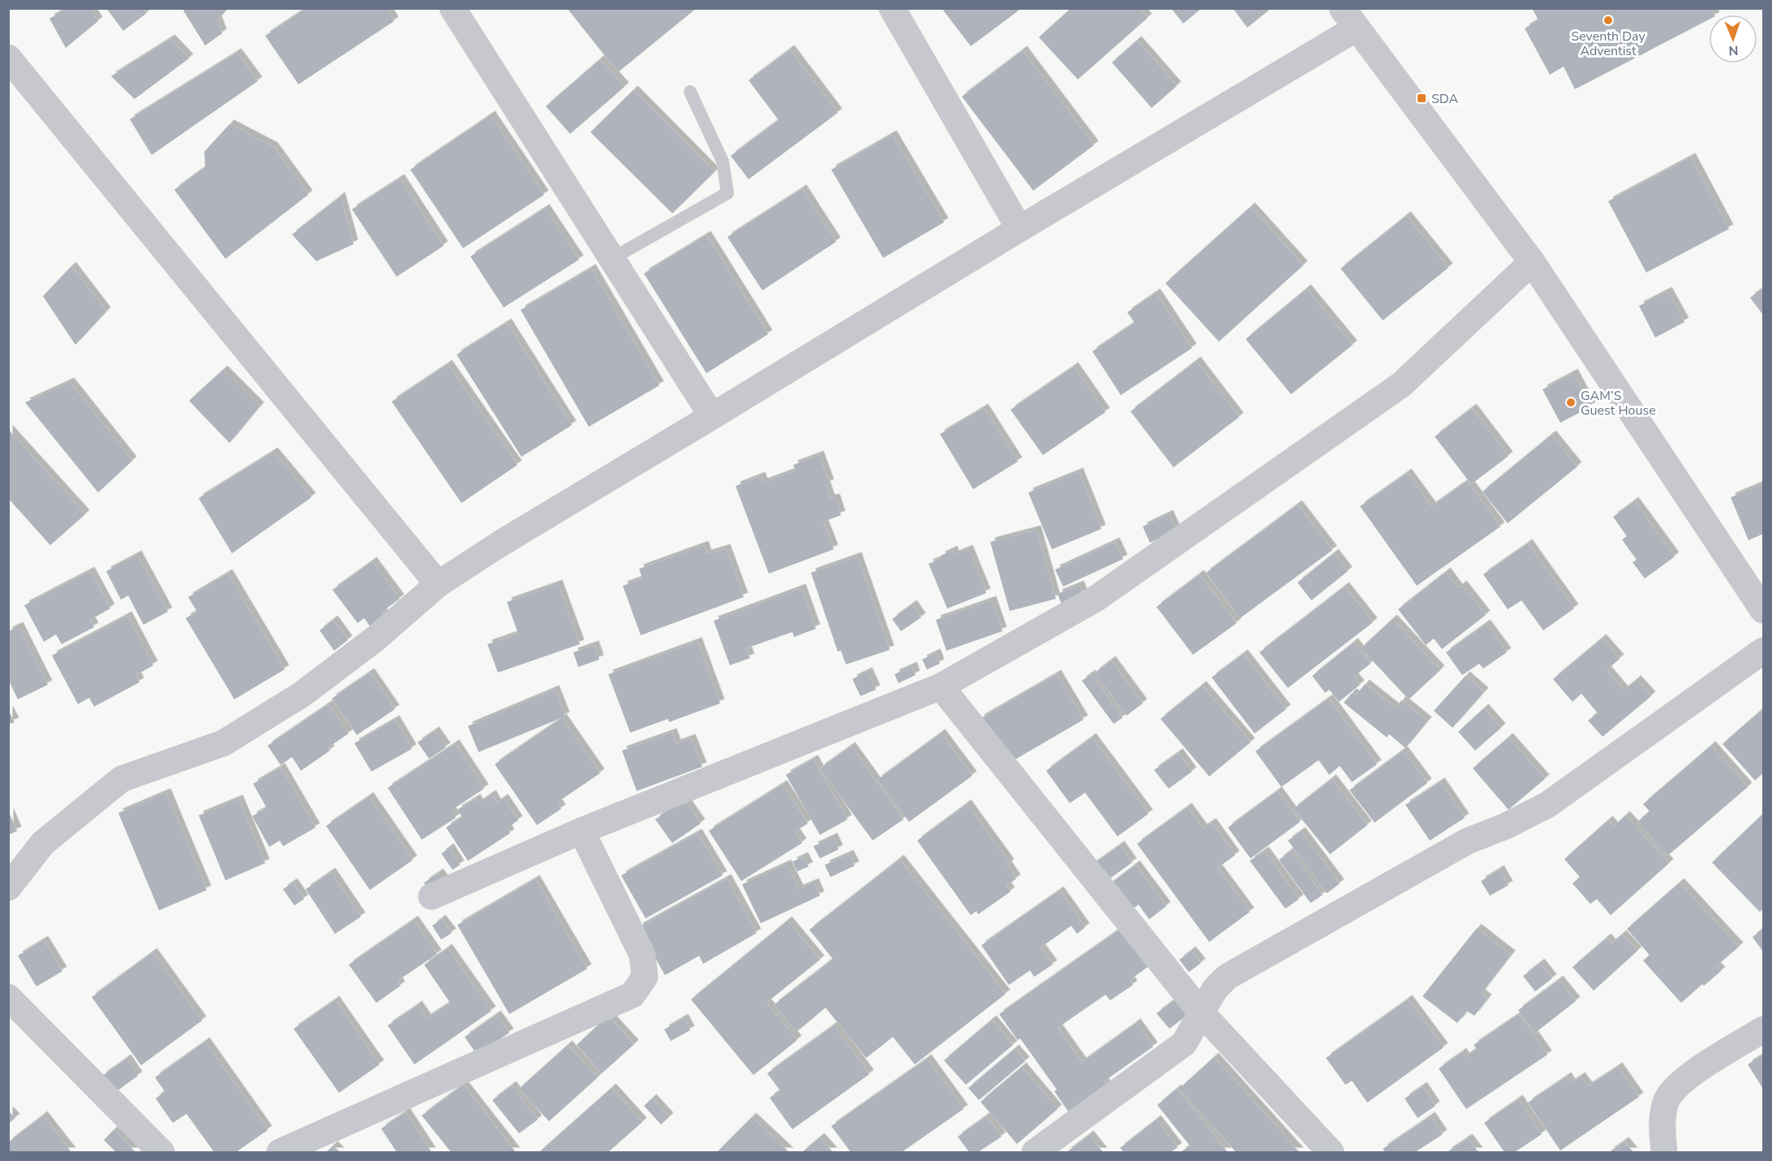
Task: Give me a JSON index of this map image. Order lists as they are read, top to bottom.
{
  "places": {
    "other": ["Seventh Day Adventist", "GAM’S Guest House"],
    "transit": ["SDA"]
  },
  "north": "bottom"
}
